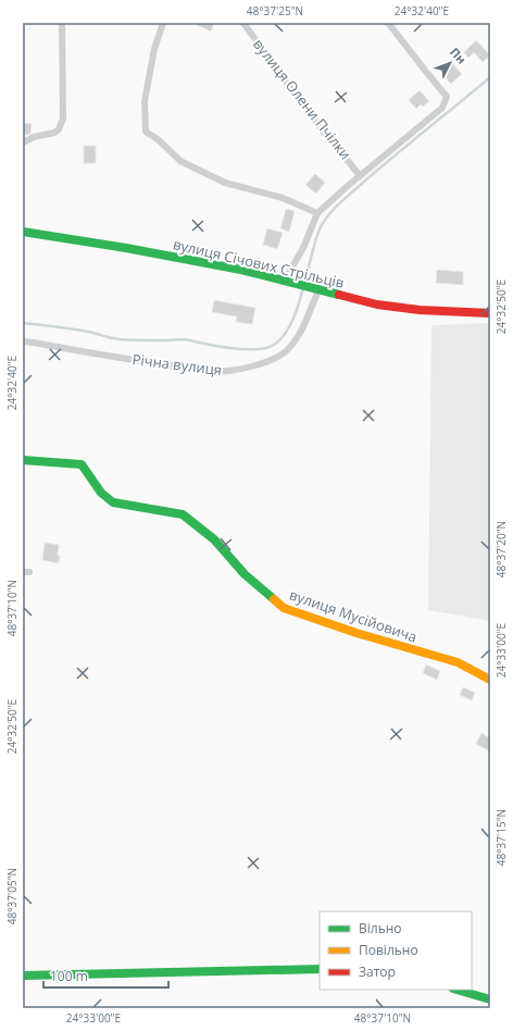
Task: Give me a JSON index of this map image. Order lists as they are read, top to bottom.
{
  "streets": {
    "street": [
      "вулиця Олени Пчілки",
      "вулиця Січових Стрільців",
      "Річна вулиця",
      "вулиця Мусійовича"
    ]
  },
  "crossings": [
    ["вулиця Січових Стрільців", "Річна вулиця"]
  ],
  "legend": ["Вільно", "Повільно", "Затор"],
  "scale_bar": "100 m",
  "north": "top right",
  "coordinates": [
    "48°37'25\"N",
    "24°32'40\"E",
    "24°32'50\"E",
    "48°37'20\"N",
    "48°37'10\"N",
    "24°33'00\"E",
    "48°37'15\"N",
    "48°37'05\"N"
  ]
}
